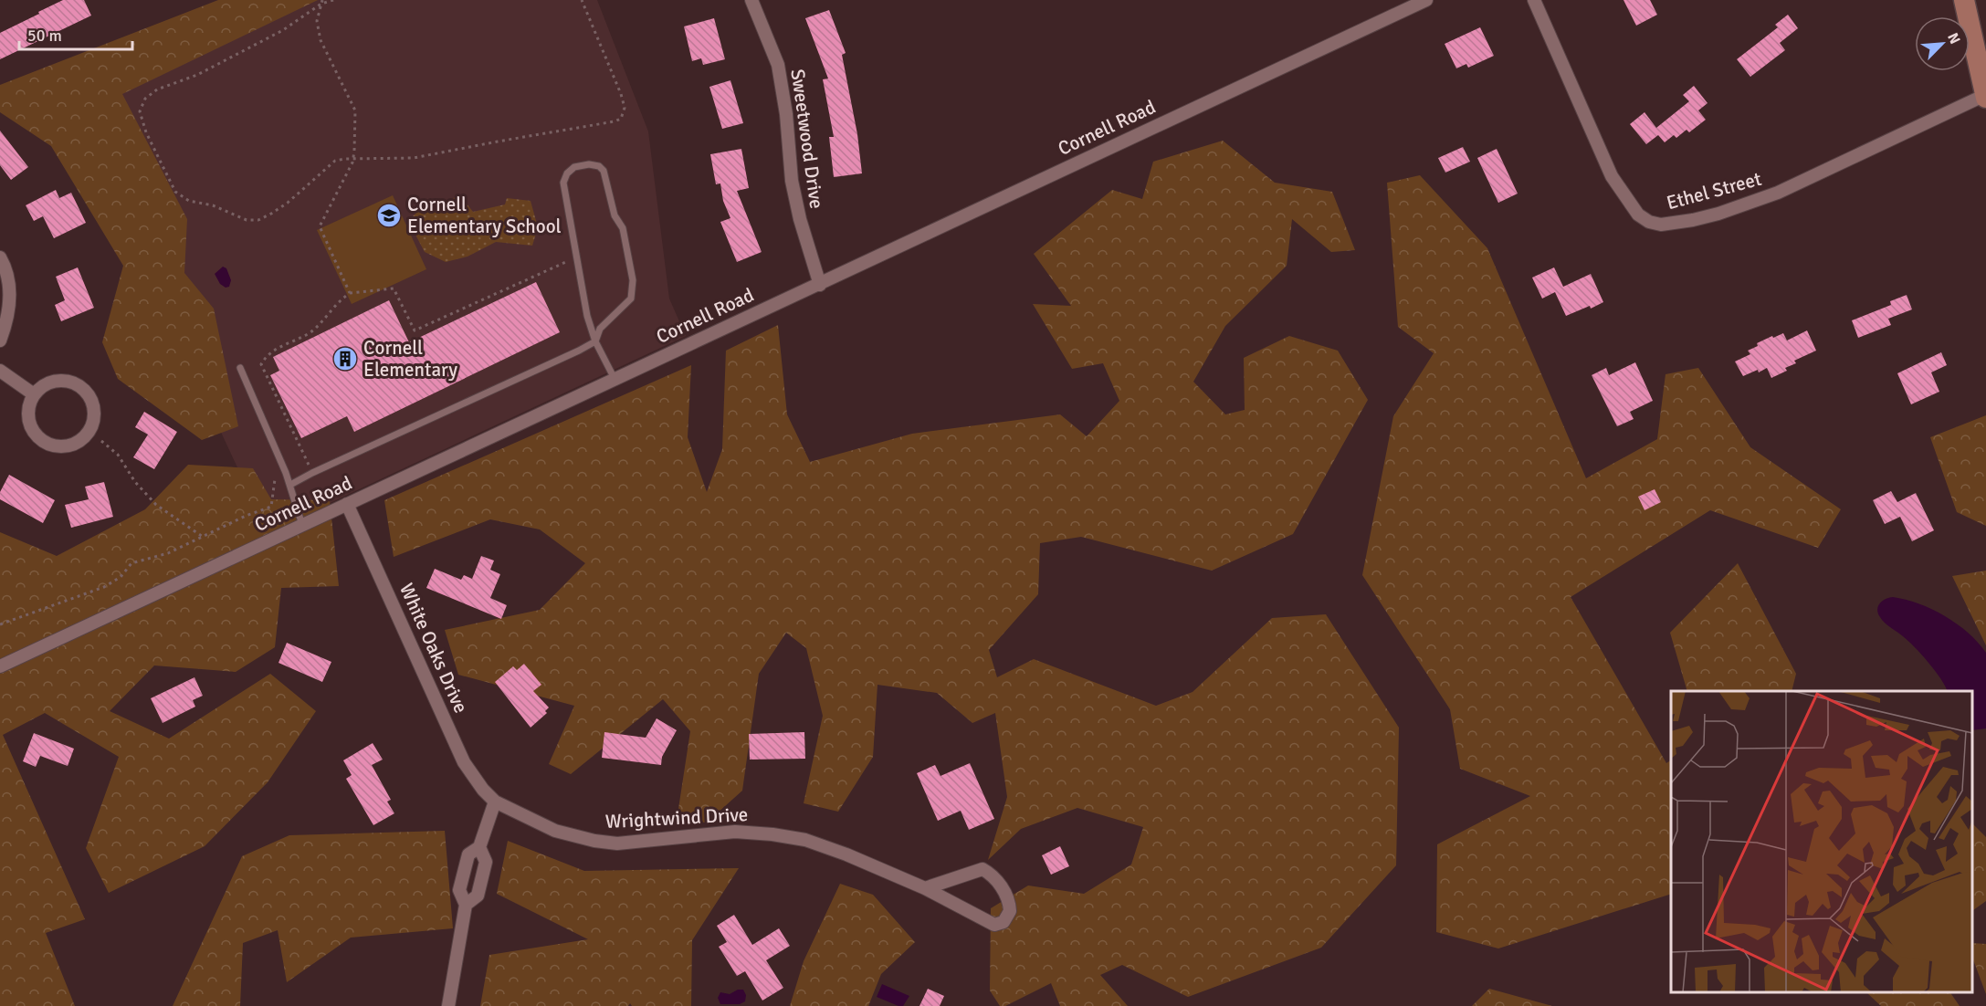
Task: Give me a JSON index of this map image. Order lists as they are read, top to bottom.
{
  "streets": {
    "street": [
      "Cornell Road",
      "Sweetwood Drive",
      "Ethel Street",
      "White Oaks Drive",
      "Wrightwind Drive"
    ]
  },
  "crossings": [
    ["Cornell Road", "Sweetwood Drive"],
    ["Cornell Road", "White Oaks Drive"],
    ["White Oaks Drive", "Wrightwind Drive"]
  ],
  "places": {
    "school or university": ["Cornell Elementary School"],
    "building": ["Cornell Elementary"]
  },
  "scale_bar": "50 m",
  "north": "top right"
}
